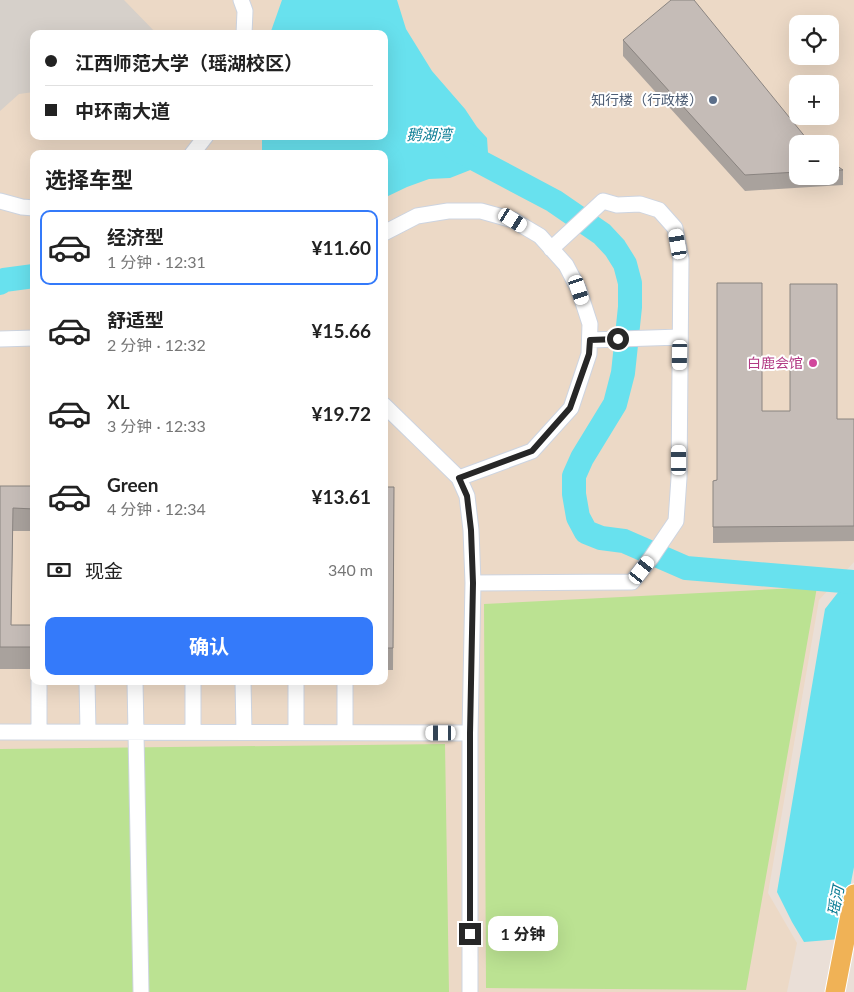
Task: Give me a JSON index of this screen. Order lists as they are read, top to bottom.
{
  "water": ["鹅湖湾", "瑶河"],
  "places": ["知行楼（行政楼）", "白鹿会馆"],
  "page": {
    "map_buttons": ["+", "−"],
    "banner": ["江西师范大学（瑶湖校区）", "中环南大道"],
    "heading": "选择车型",
    "list": [
      {
        "name": "经济型",
        "note": "1 分钟 · 12:31",
        "value": "¥11.60"
      },
      {
        "name": "舒适型",
        "note": "2 分钟 · 12:32",
        "value": "¥15.66"
      },
      {
        "name": "XL",
        "note": "3 分钟 · 12:33",
        "value": "¥19.72"
      },
      {
        "name": "Green",
        "note": "4 分钟 · 12:34",
        "value": "¥13.61"
      }
    ],
    "pay": ["现金", "340 m"],
    "buttons": "确认",
    "bubble": "1 分钟"
  }
}
